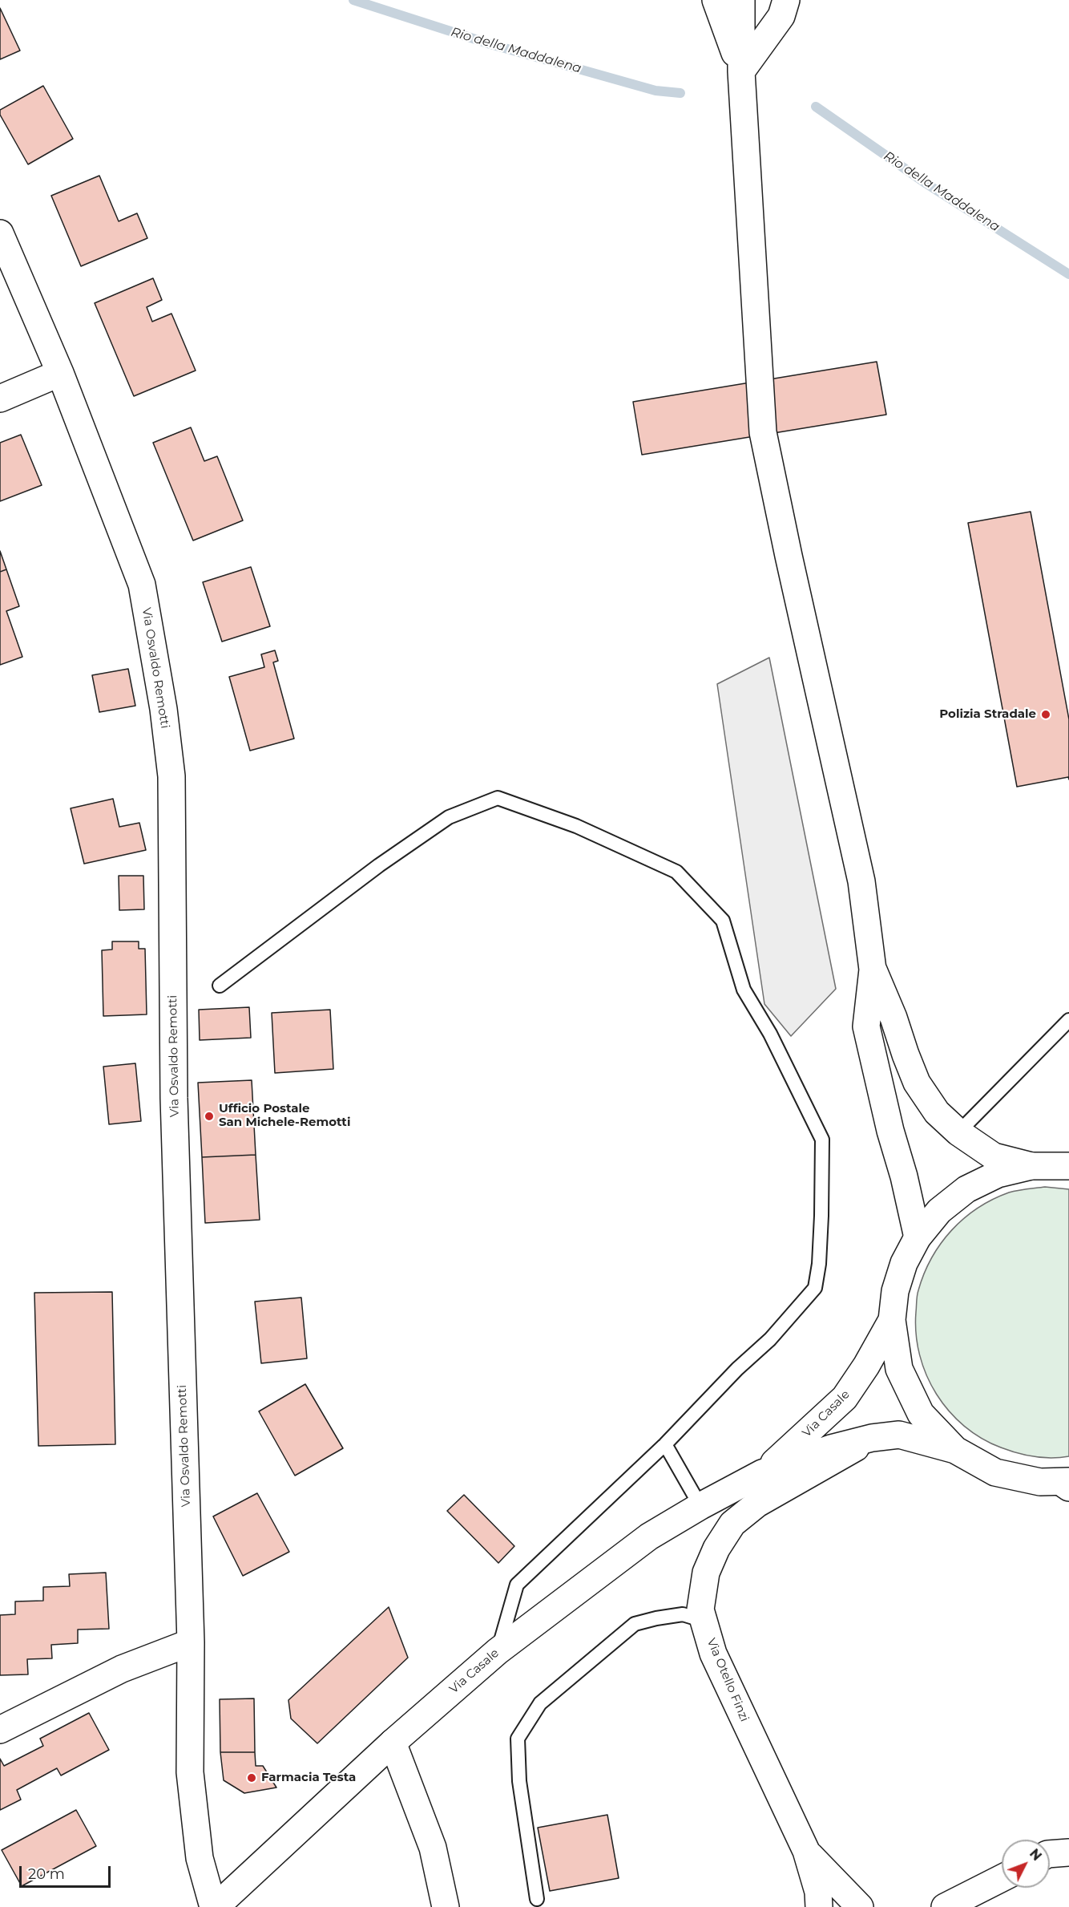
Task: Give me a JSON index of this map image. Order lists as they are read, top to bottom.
{
  "streets": {
    "main road": ["Via Osvaldo Remotti", "Via Casale", "Via Otello Finzi"]
  },
  "crossings": [
    ["Via Osvaldo Remotti", "Via Casale"],
    ["Via Casale", "Via Otello Finzi"]
  ],
  "water": ["Rio della Maddalena"],
  "places": ["Polizia Stradale", "Ufficio Postale San Michele-Remotti", "Farmacia Testa"],
  "scale_bar": "20 m",
  "north": "top right"
}
